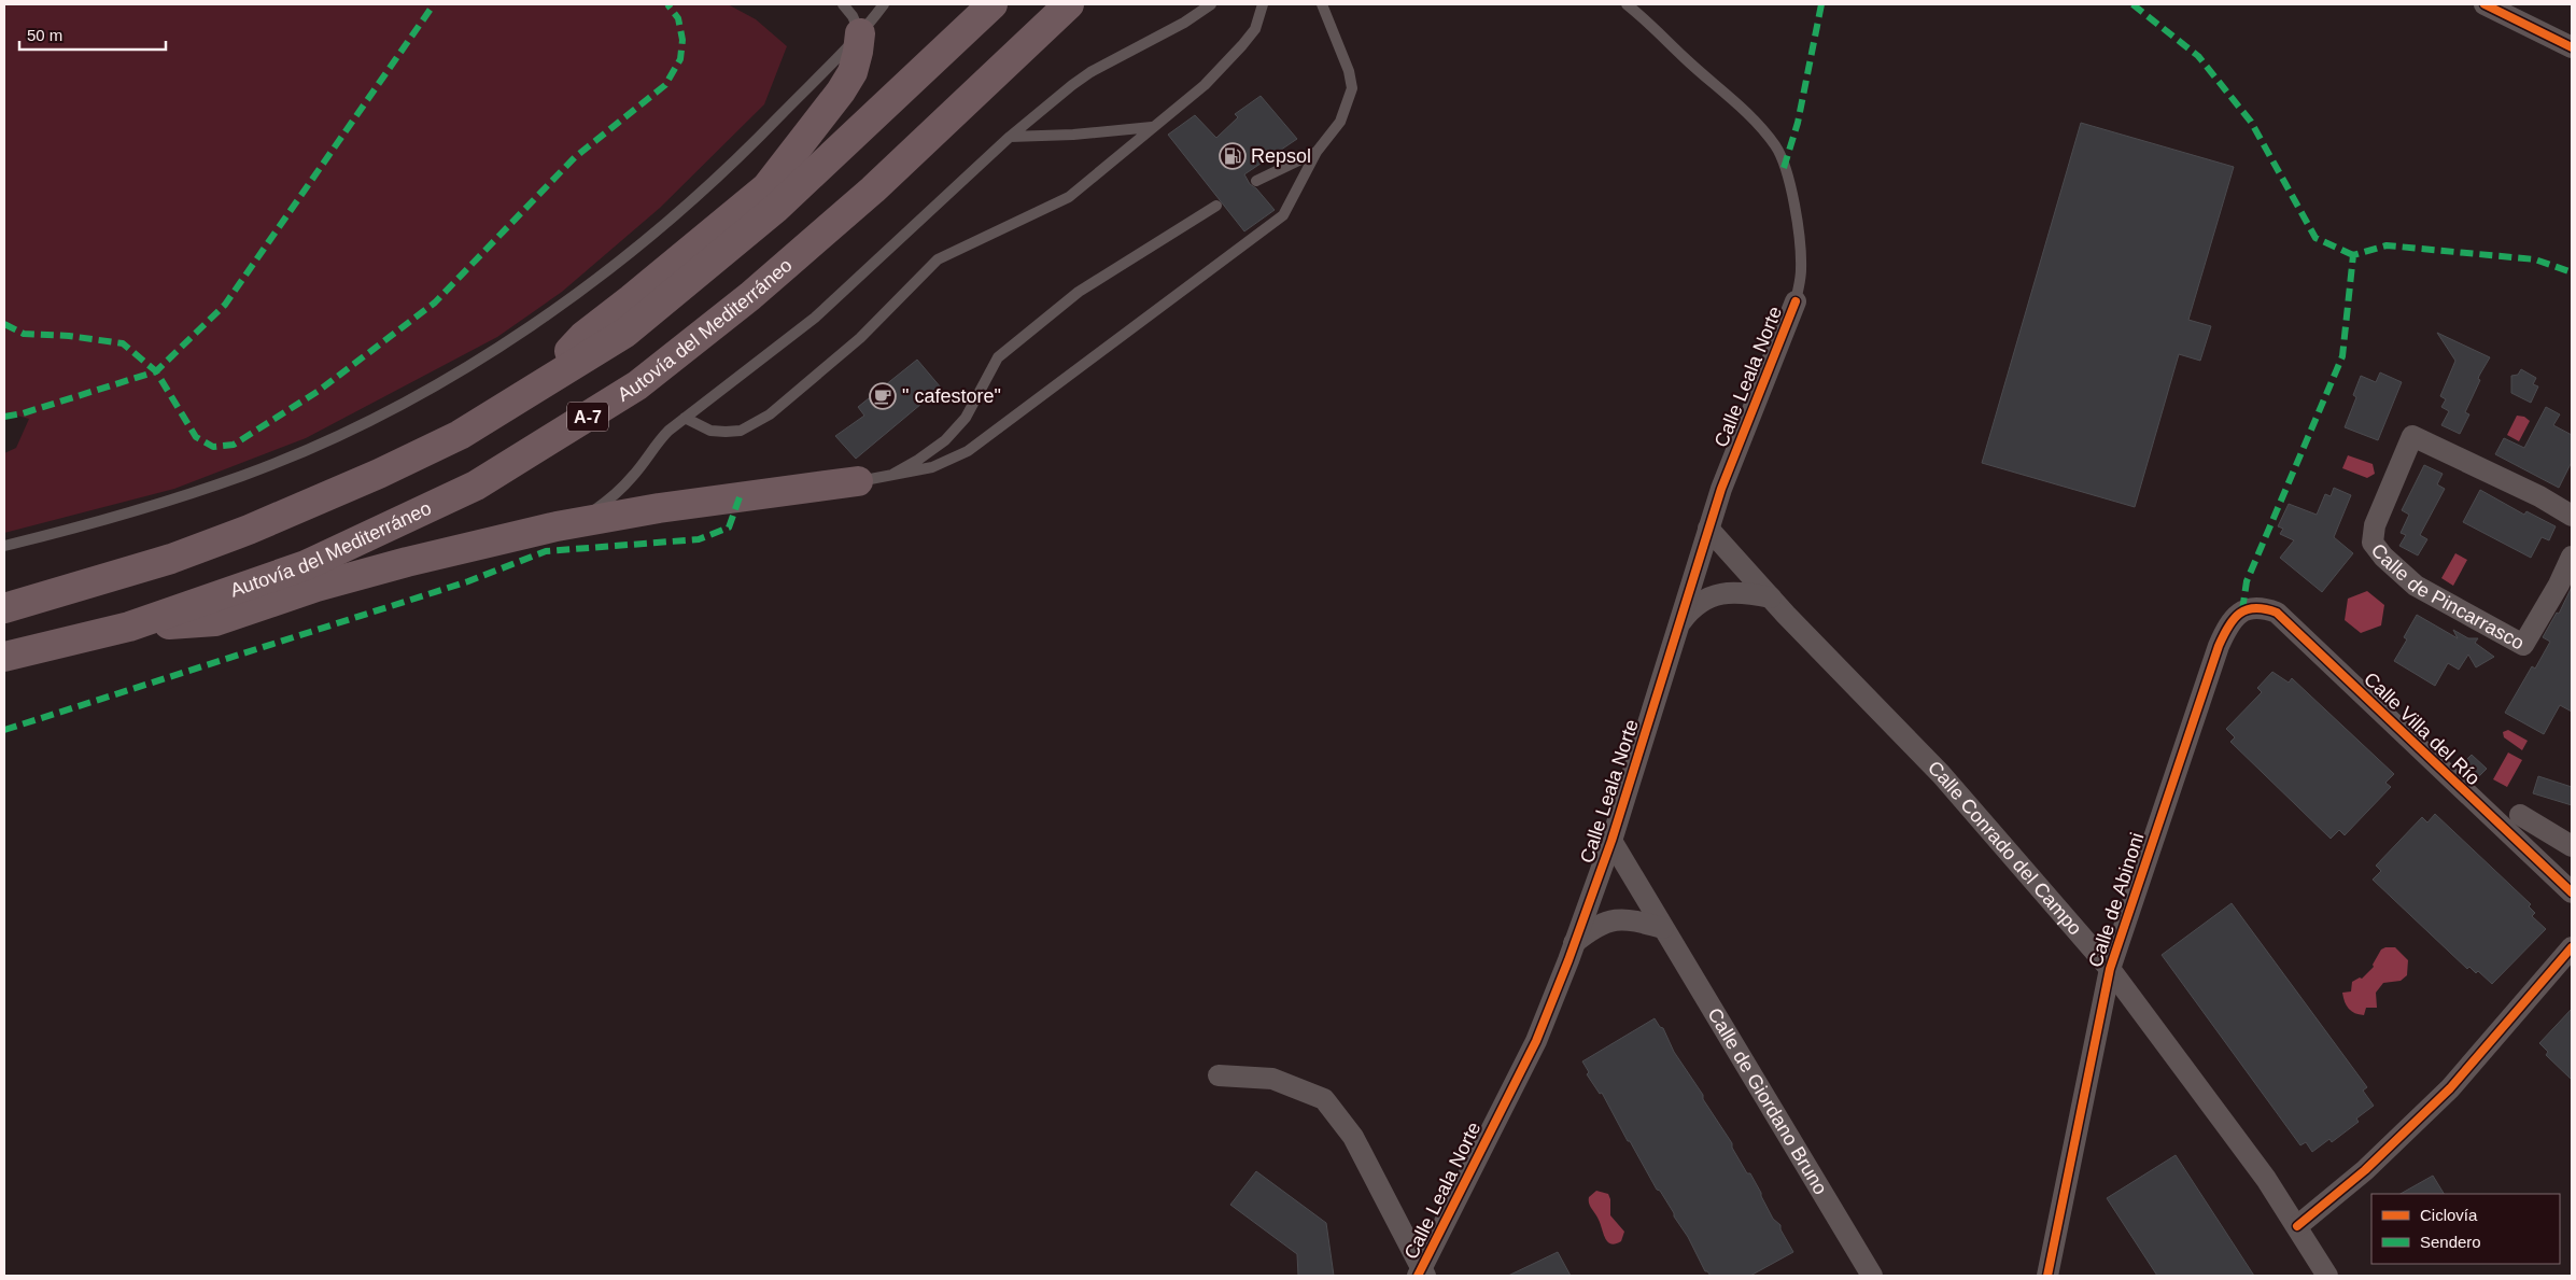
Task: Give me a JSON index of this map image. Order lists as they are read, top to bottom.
{
  "streets": {
    "highway": ["Autovía del Mediterráneo", "A-7"],
    "street": [
      "Calle Leala Norte",
      "Calle de Pincarrasco",
      "Calle Villa del Río",
      "Calle Conrado del Campo",
      "Calle de Abinoni",
      "Calle de Giordano Bruno"
    ]
  },
  "crossings": [
    ["Calle Leala Norte", "Calle Conrado del Campo"],
    ["Calle Leala Norte", "Calle de Giordano Bruno"],
    ["Calle Villa del Río", "Calle de Abinoni"],
    ["Calle Conrado del Campo", "Calle de Abinoni"]
  ],
  "places": {
    "fuel station": ["Repsol"],
    "cafe": ["\" cafestore\""]
  },
  "legend": ["Ciclovía", "Sendero"],
  "scale_bar": "50 m"
}
